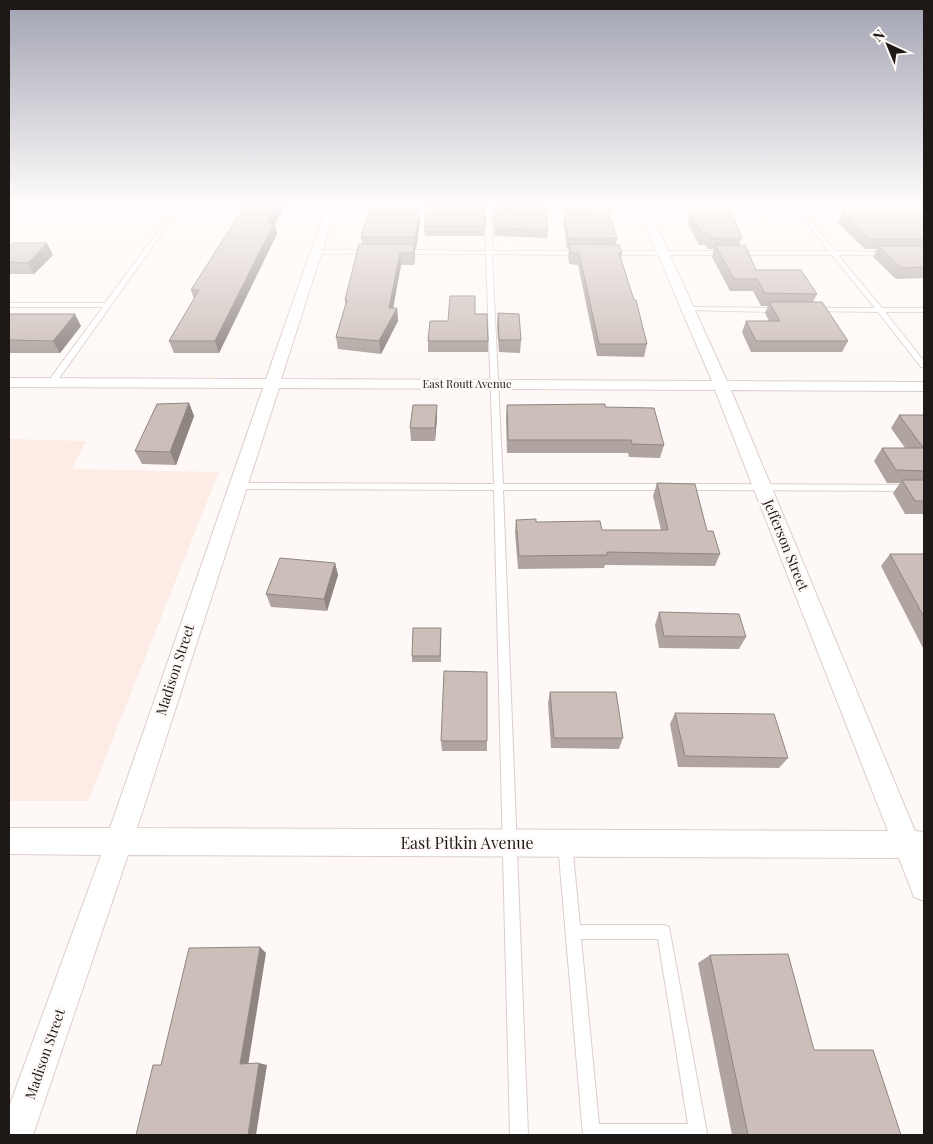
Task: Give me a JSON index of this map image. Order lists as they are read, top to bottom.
{
  "streets": {
    "street": [
      "East Routt Avenue",
      "Jefferson Street",
      "Madison Street",
      "East Pitkin Avenue"
    ]
  },
  "crossings": [
    ["East Routt Avenue", "Jefferson Street"],
    ["East Routt Avenue", "Madison Street"],
    ["Jefferson Street", "East Pitkin Avenue"],
    ["Madison Street", "East Pitkin Avenue"]
  ],
  "north": "top left"
}
